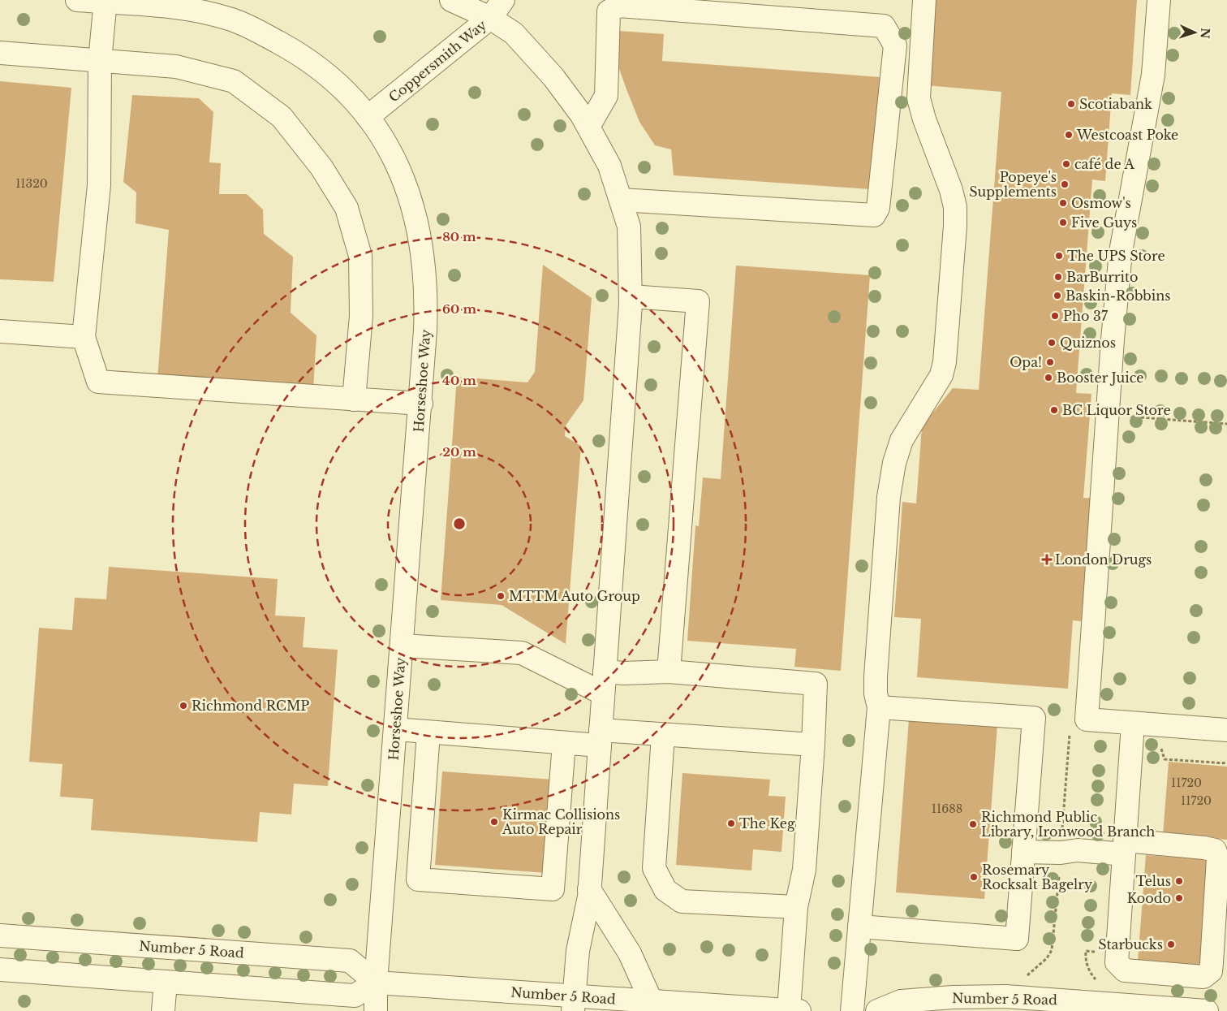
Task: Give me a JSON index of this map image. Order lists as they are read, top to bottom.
{
  "streets": {
    "street": ["Coppersmith Way", "Horseshoe Way", "Number 5 Road"]
  },
  "crossings": [
    ["Coppersmith Way", "Horseshoe Way"],
    ["Horseshoe Way", "Number 5 Road"]
  ],
  "places": {
    "other": [
      "Scotiabank",
      "Westcoast Poke",
      "café de A",
      "Popeye's Supplements",
      "Osmow's",
      "Five Guys",
      "The UPS Store",
      "BarBurrito",
      "Baskin-Robbins",
      "Pho 37",
      "Quiznos",
      "Opa!",
      "Booster Juice",
      "BC Liquor Store",
      "MTTM Auto Group",
      "Richmond RCMP",
      "Kirmac Collisions Auto Repair",
      "The Keg",
      "Richmond Public Library, Ironwood Branch",
      "Rosemary Rocksalt Bagelry",
      "Telus",
      "Koodo",
      "Starbucks"
    ],
    "health": ["London Drugs"]
  },
  "house_numbers": [
    "11320",
    "11720",
    "11720",
    "11688"
  ],
  "north": "right",
  "rings": [
    "80 m",
    "60 m",
    "40 m",
    "20 m"
  ]
}
